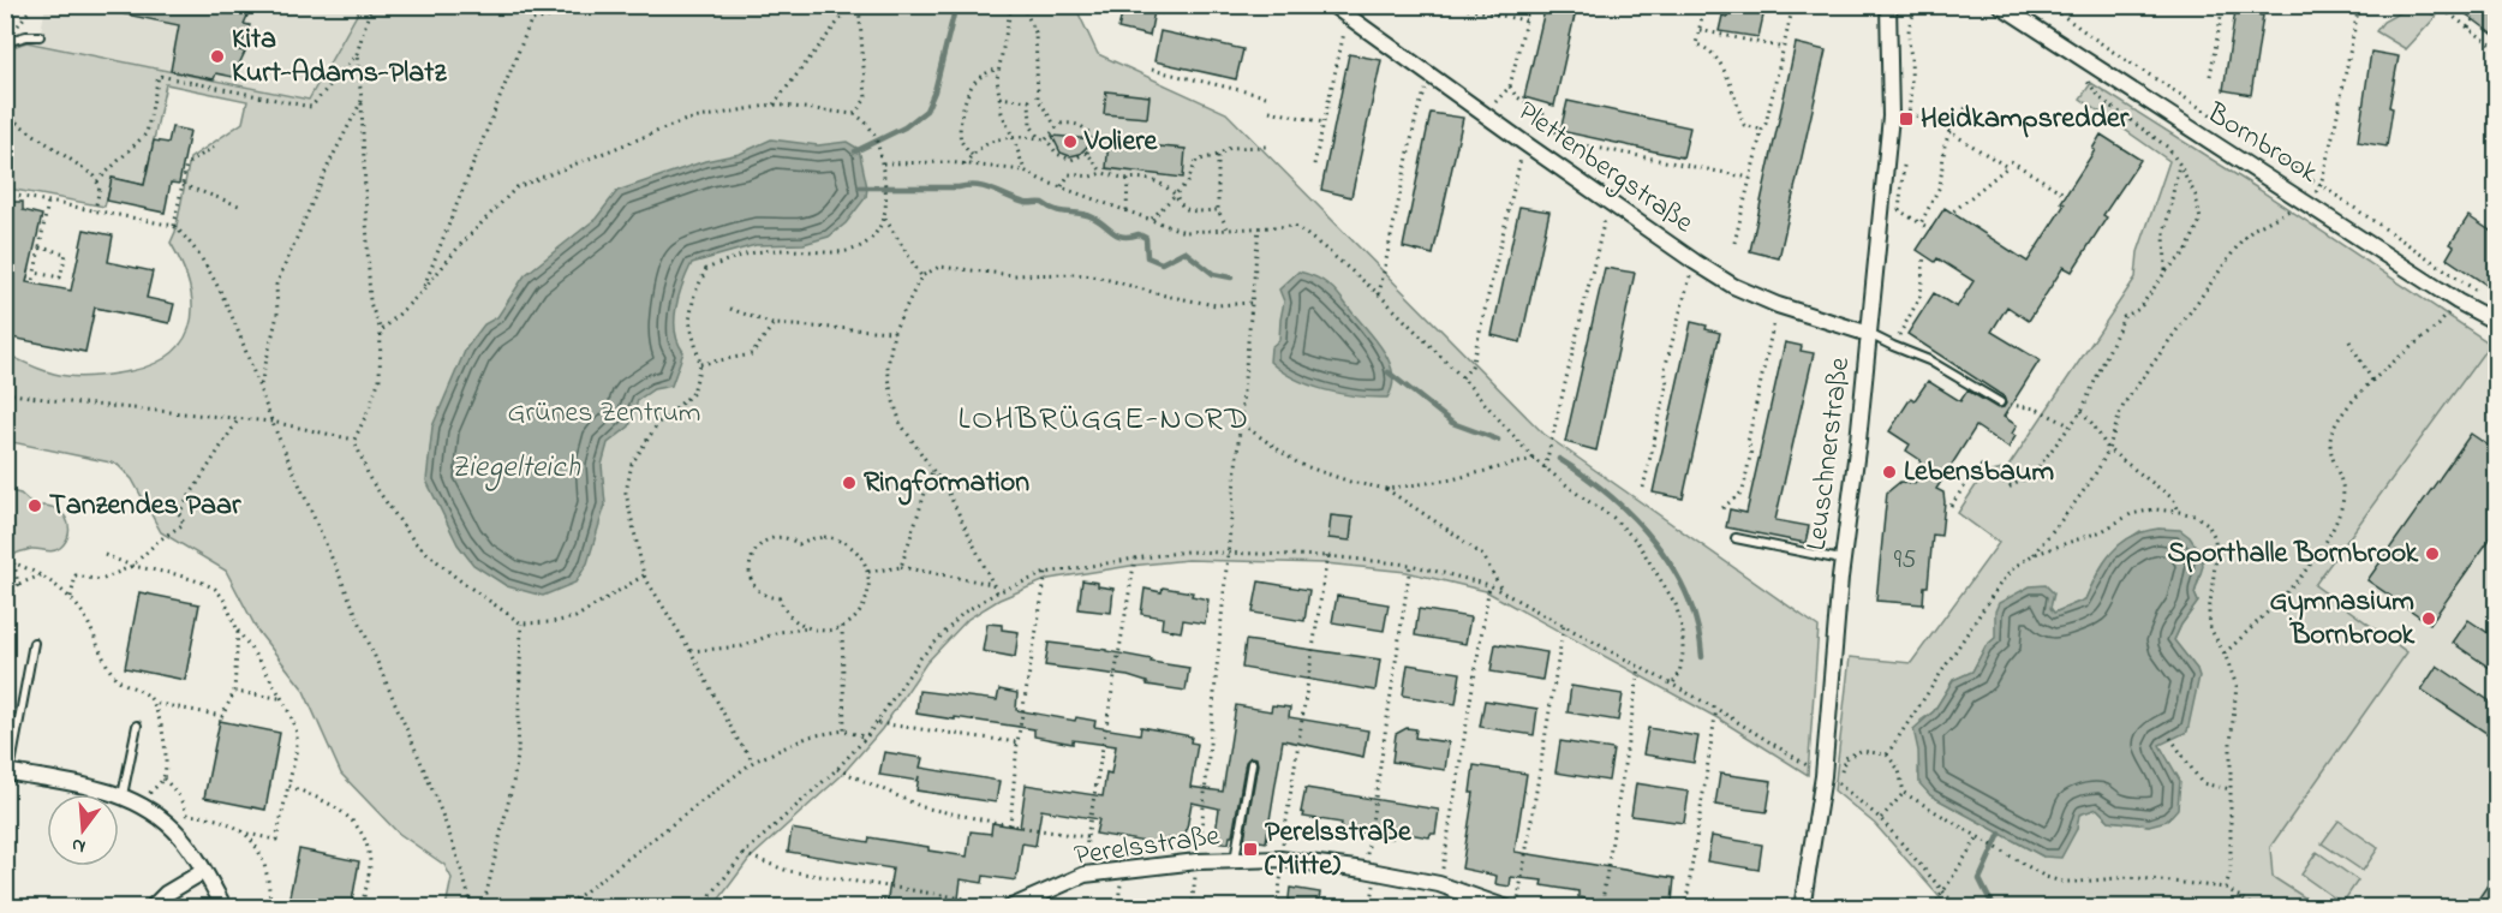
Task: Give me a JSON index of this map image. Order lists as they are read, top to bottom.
{
  "streets": {
    "street": [
      "Bornbrook",
      "Plettenbergstraße",
      "Leuschnerstraße",
      "Perelsstraße"
    ]
  },
  "crossings": [
    ["Plettenbergstraße", "Leuschnerstraße"]
  ],
  "districts": ["LOHBRÜGGE-NORD"],
  "water": ["Ziegelteich"],
  "parks": ["Grünes Zentrum"],
  "places": {
    "other": [
      "Kita Kurt-Adams-Platz",
      "Voliere",
      "Lebensbaum",
      "Ringformation",
      "Tanzendes Paar",
      "Sporthalle Bornbrook",
      "Gymnasium Bornbrook"
    ],
    "transit": ["Heidkampsredder", "Perelsstraße (Mitte)"]
  },
  "house_numbers": ["95"],
  "north": "bottom"
}
